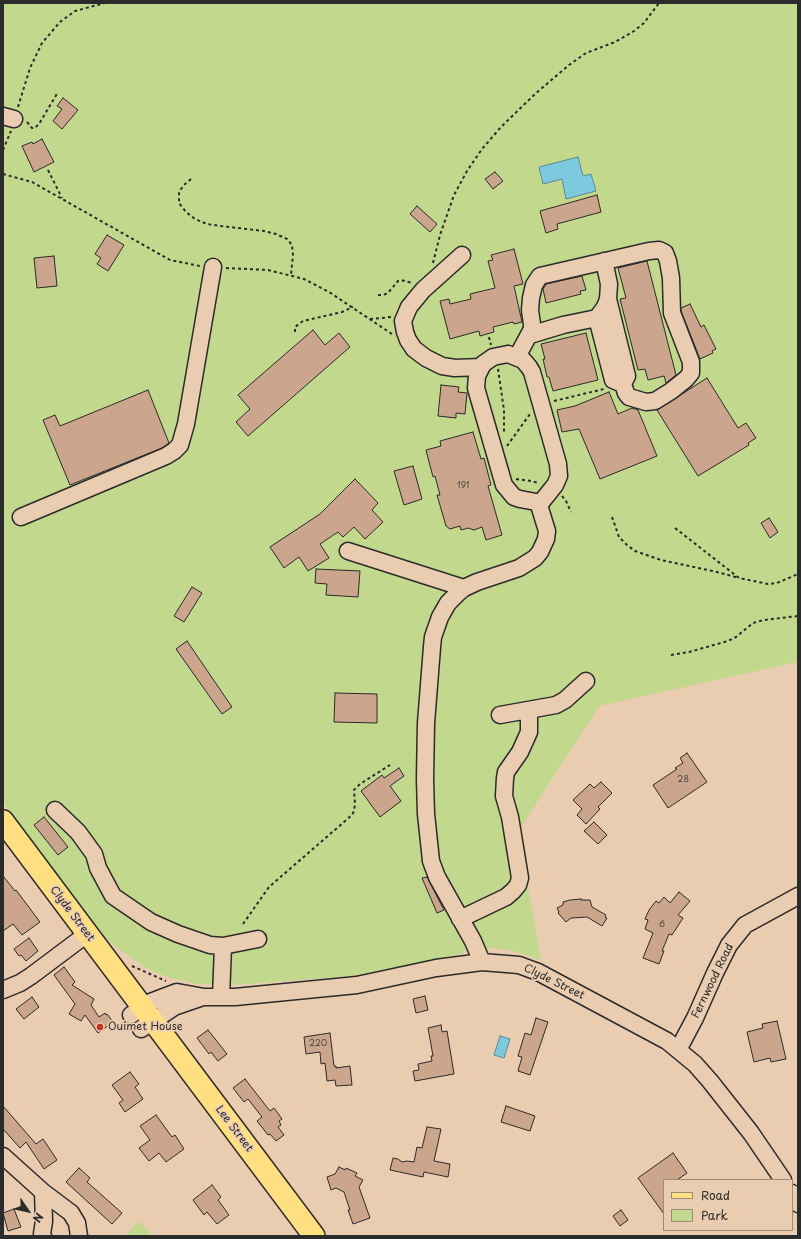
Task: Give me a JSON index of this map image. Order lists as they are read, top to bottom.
{
  "streets": {
    "main road": ["Clyde Street", "Lee Street"],
    "street": ["Fernwood Road"]
  },
  "crossings": [
    ["Clyde Street", "Fernwood Road"],
    ["Clyde Street", "Lee Street"]
  ],
  "places": ["Ouimet House"],
  "house_numbers": [
    "191",
    "28",
    "6",
    "220"
  ],
  "legend": ["Road", "Park"],
  "north": "bottom right"
}
